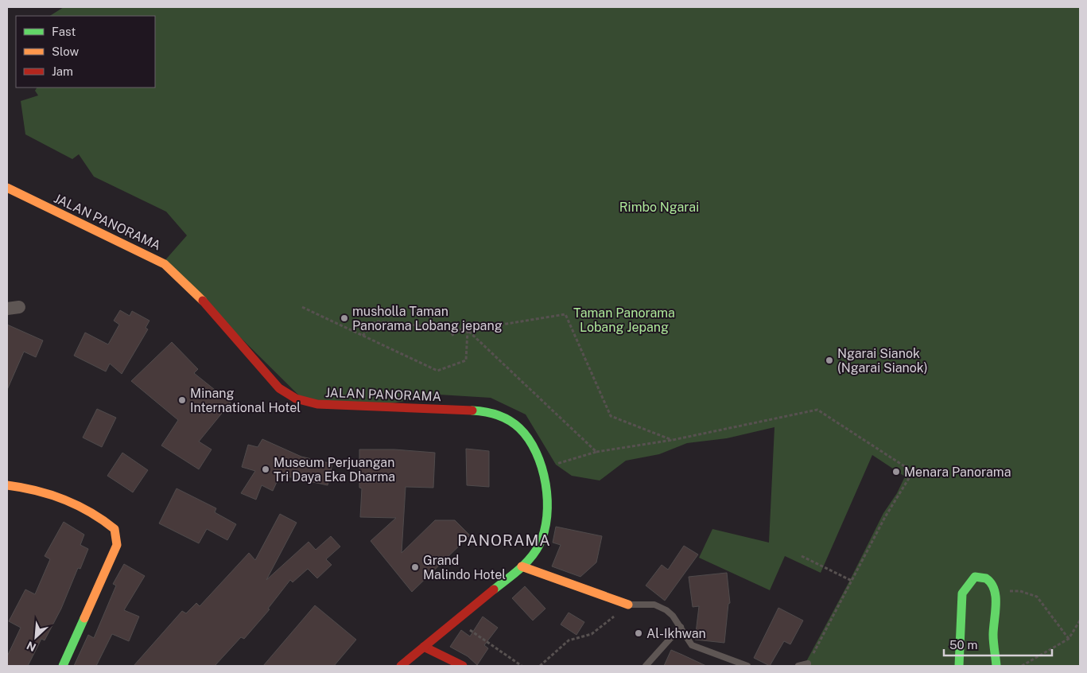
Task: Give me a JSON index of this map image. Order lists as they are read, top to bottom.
{
  "streets": {
    "main road": ["JALAN PANORAMA"]
  },
  "districts": ["PANORAMA"],
  "parks": ["Rimbo Ngarai", "Taman Panorama Lobang Jepang"],
  "places": [
    "musholla Taman Panorama Lobang jepang",
    "Ngarai Sianok (Ngarai Sianok)",
    "Minang International Hotel",
    "Museum Perjuangan Tri Daya Eka Dharma",
    "Menara Panorama",
    "Grand Malindo Hotel",
    "Al-Ikhwan"
  ],
  "legend": ["Fast", "Slow", "Jam"],
  "scale_bar": "50 m",
  "north": "bottom left"
}
